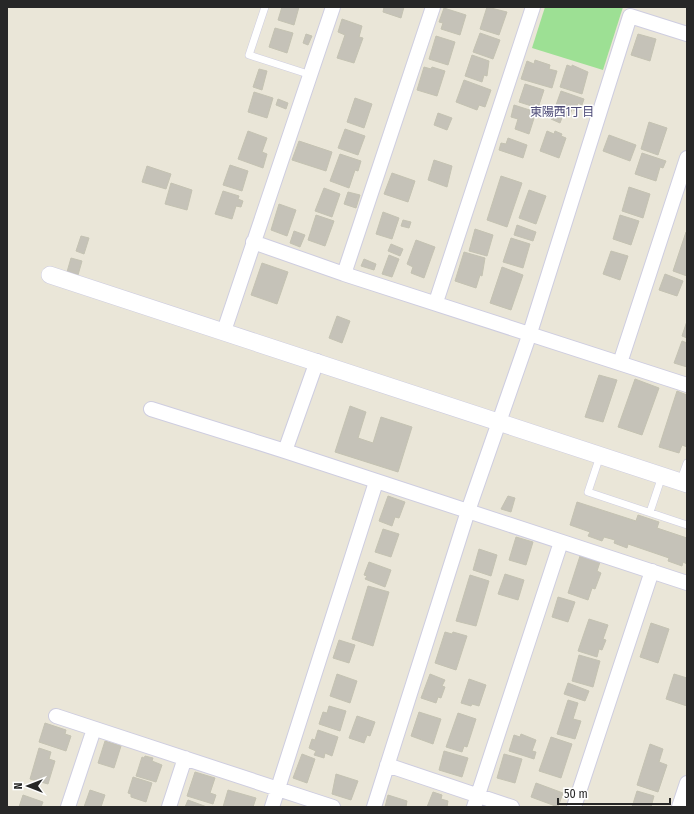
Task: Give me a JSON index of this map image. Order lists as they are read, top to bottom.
{
  "districts": ["東陽西1丁目"],
  "scale_bar": "50 m",
  "north": "left"
}
